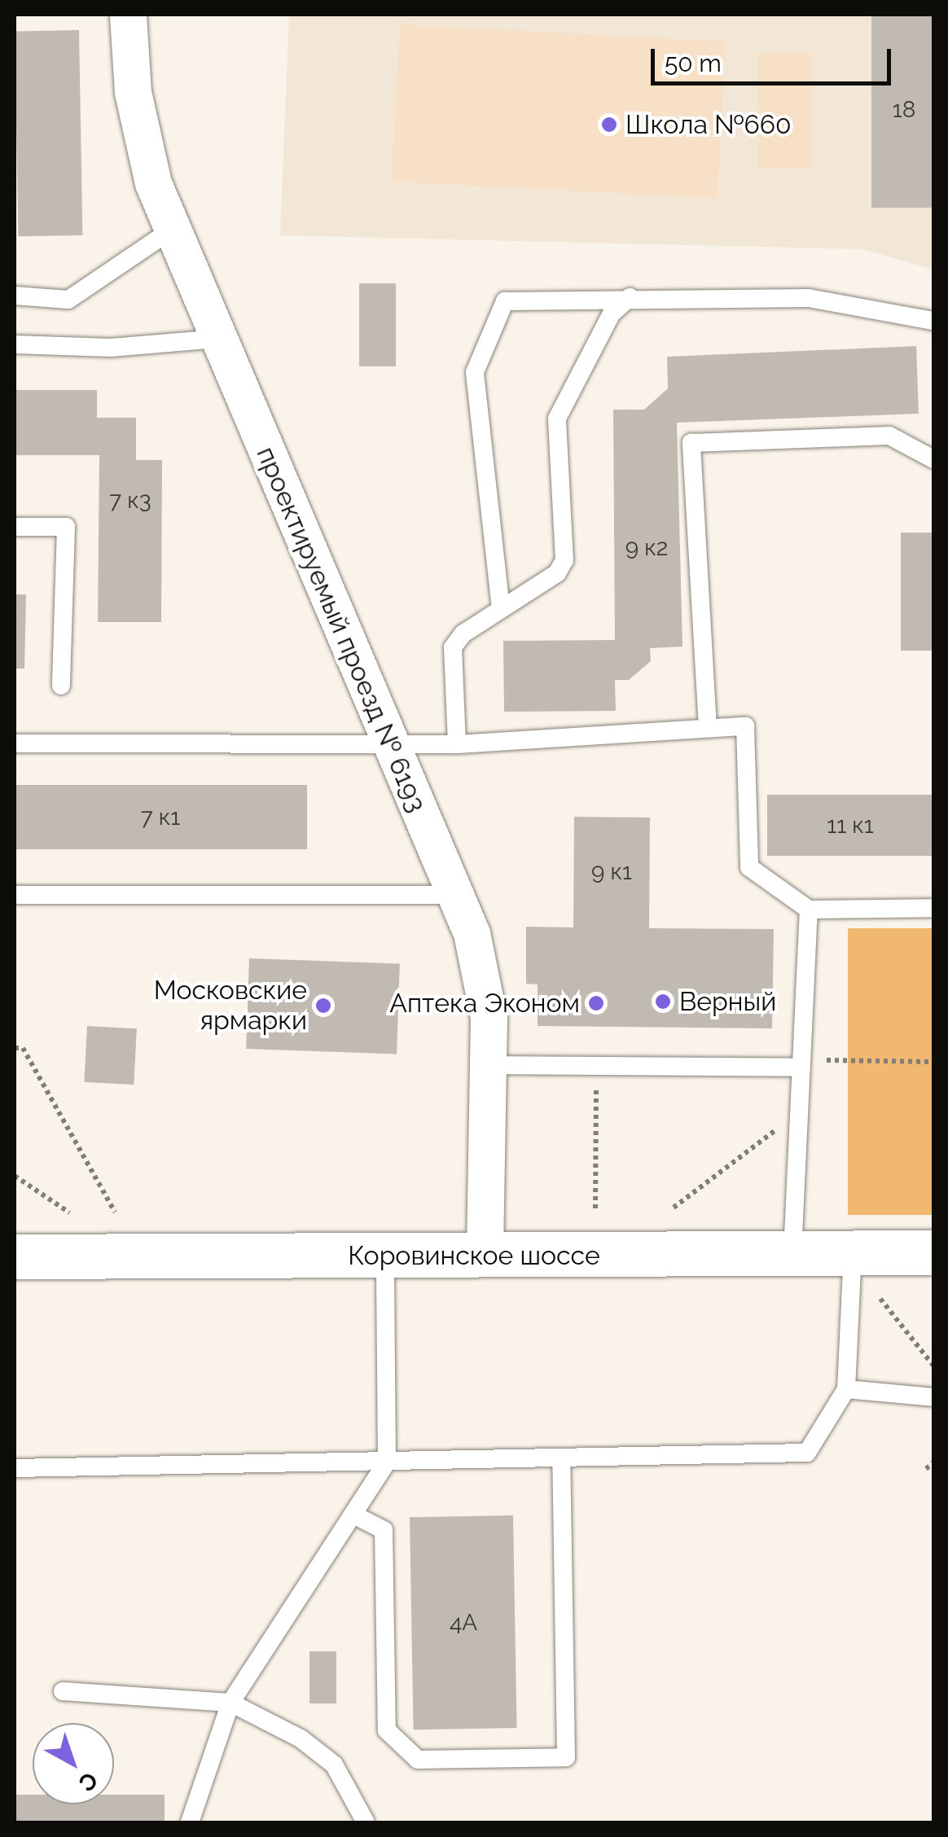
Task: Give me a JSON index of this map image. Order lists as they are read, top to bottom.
{
  "streets": {
    "main road": ["Коровинское шоссе"],
    "street": ["проектируемый проезд № 6193"]
  },
  "crossings": [
    ["проектируемый проезд № 6193", "Коровинское шоссе"]
  ],
  "places": [
    "Школа №660",
    "Верный",
    "Аптека Эконом",
    "Московские ярмарки"
  ],
  "house_numbers": [
    "18",
    "7 к3",
    "9 к2",
    "7 к1",
    "11 к1",
    "9 к1",
    "4А"
  ],
  "scale_bar": "50 m",
  "north": "bottom right"
}
